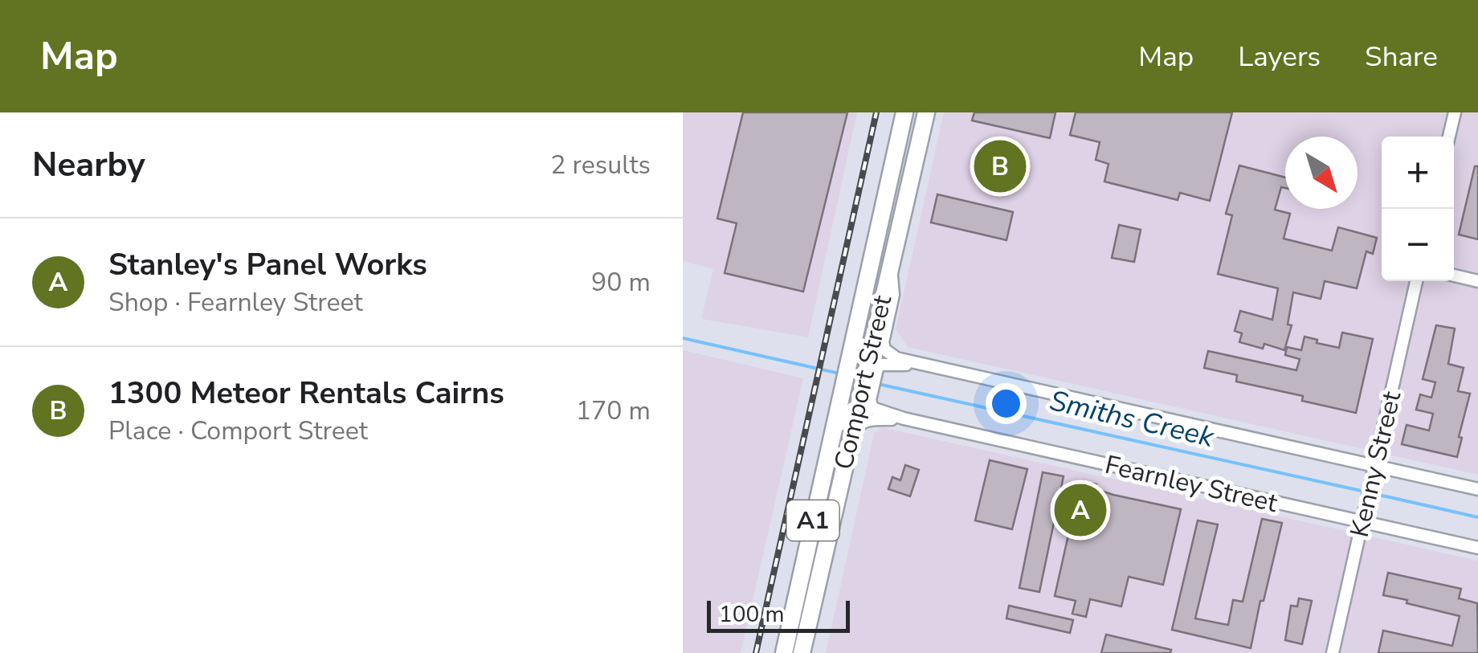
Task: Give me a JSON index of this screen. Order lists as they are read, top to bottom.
{
  "streets": {
    "highway": ["Comport Street", "A1"],
    "street": ["Kenny Street", "Fearnley Street"]
  },
  "crossings": [
    ["Comport Street", "Fearnley Street"],
    ["Kenny Street", "Fearnley Street"]
  ],
  "water": ["Smiths Creek"],
  "scale_bar": "100 m",
  "north": "bottom right",
  "page": {
    "header": "Map",
    "nav": ["Map", "Layers", "Share"],
    "heading": ["Nearby", "2 results"],
    "map_buttons": ["+", "−"],
    "pins": ["B", "A"],
    "list": [
      {
        "mark": "A",
        "name": "Stanley's Panel Works",
        "note": "Shop · Fearnley Street",
        "value": "90 m"
      },
      {
        "mark": "B",
        "name": "1300 Meteor Rentals Cairns",
        "note": "Place · Comport Street",
        "value": "170 m"
      }
    ],
    "scale": "100 m"
  }
}
